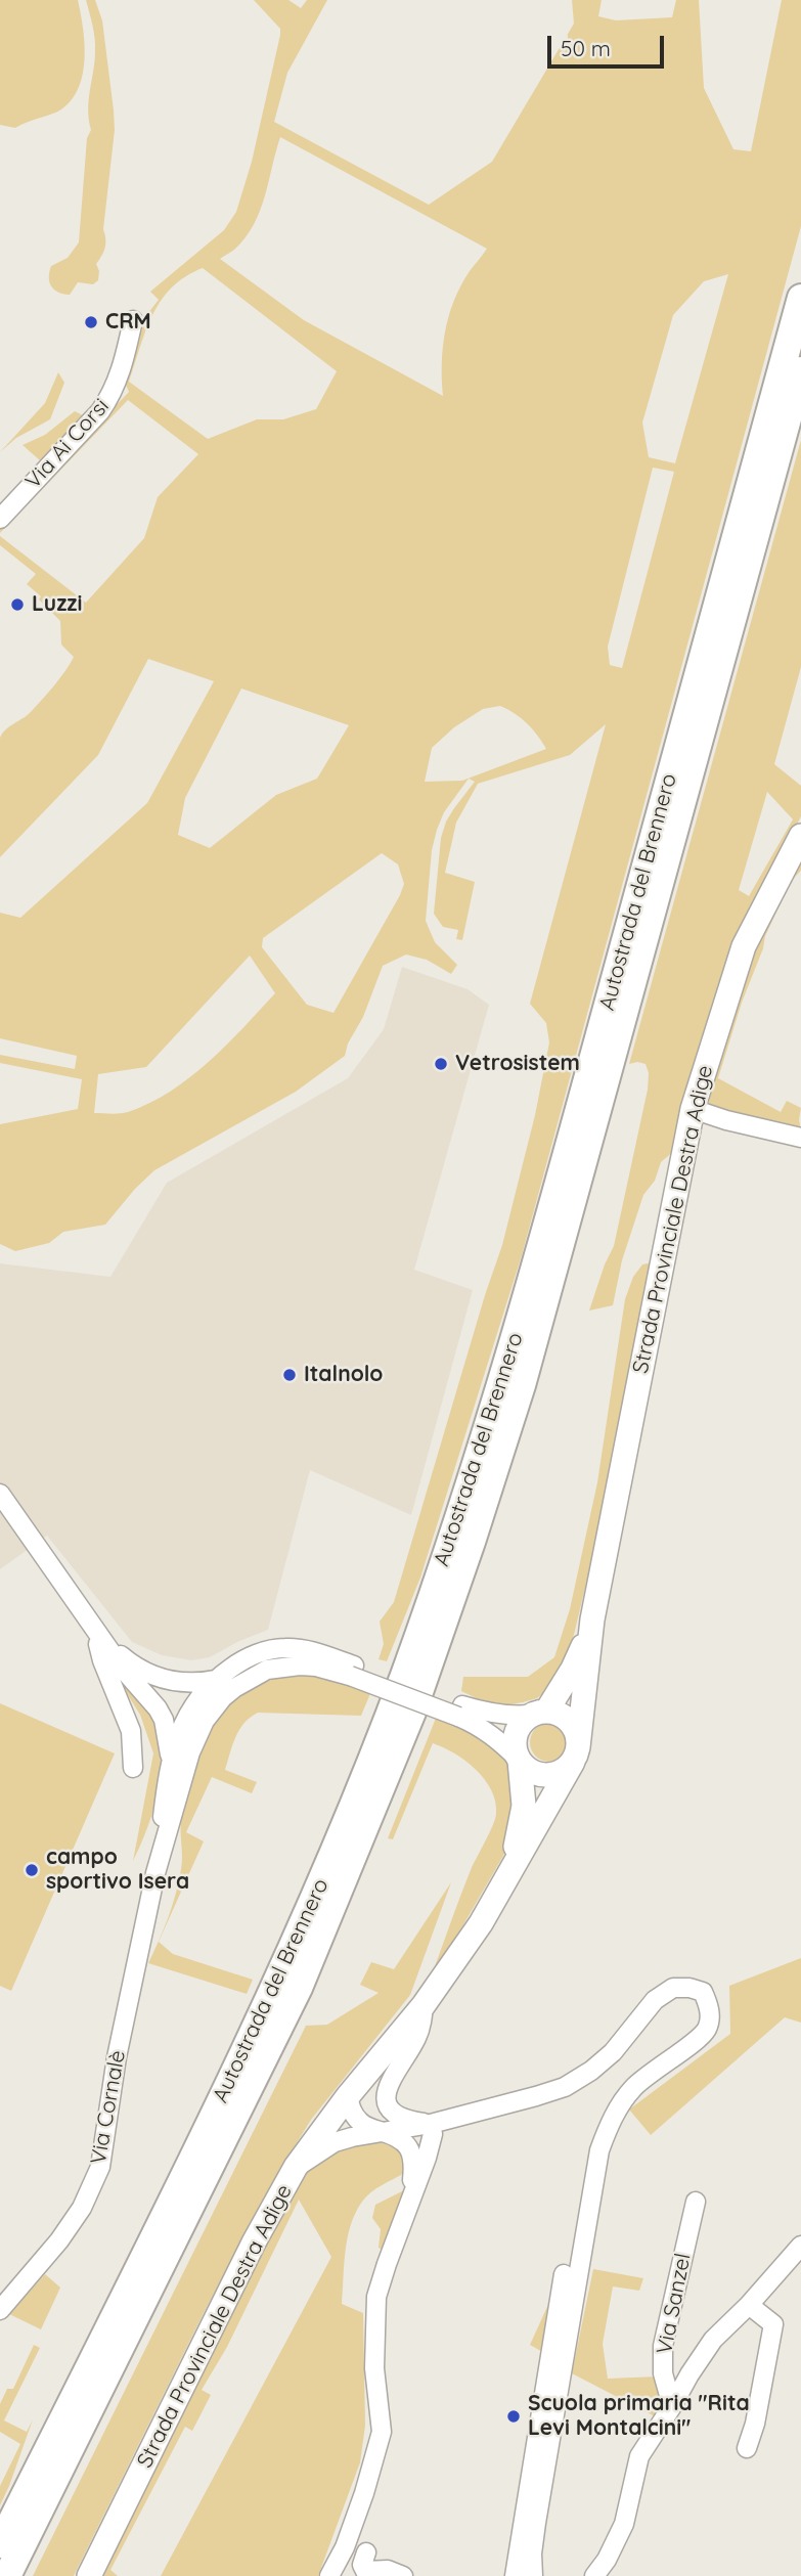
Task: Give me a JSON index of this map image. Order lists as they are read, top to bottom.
{
  "streets": {
    "highway": ["Autostrada del Brennero"],
    "main road": ["Strada Provinciale Destra Adige"],
    "street": ["Via Ai Corsi", "Via Cornalè", "Via Sanzel"]
  },
  "places": [
    "CRM",
    "Luzzi",
    "Vetrosistem",
    "Italnolo",
    "campo sportivo Isera",
    "Scuola primaria \"Rita Levi Montalcini\""
  ],
  "scale_bar": "50 m"
}
